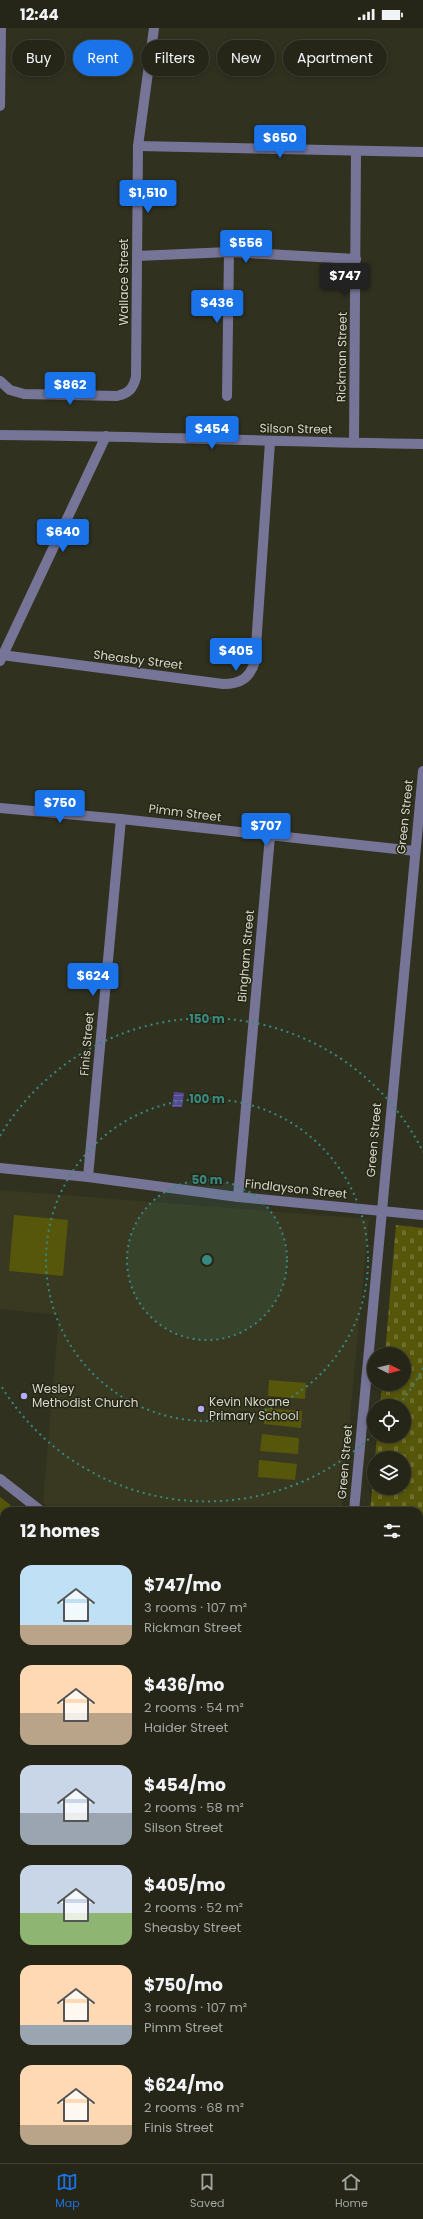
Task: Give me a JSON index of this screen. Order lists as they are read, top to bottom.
{
  "streets": {
    "street": [
      "Wallace Street",
      "Rickman Street",
      "Silson Street",
      "Sheasby Street",
      "Pimm Street",
      "Green Street",
      "Bingham Street",
      "Finis Street",
      "Findlayson Street"
    ]
  },
  "crossings": [
    ["Rickman Street", "Silson Street"],
    ["Silson Street", "Sheasby Street"],
    ["Pimm Street", "Green Street"],
    ["Pimm Street", "Bingham Street"],
    ["Pimm Street", "Finis Street"],
    ["Green Street", "Findlayson Street"],
    ["Bingham Street", "Findlayson Street"],
    ["Finis Street", "Findlayson Street"]
  ],
  "places": ["Wesley Methodist Church", "Kevin Nkoane Primary School"],
  "north": "right",
  "page": {
    "status": "12:44",
    "chip": [
      "Buy",
      "Rent",
      "Filters",
      "New",
      "Apartment"
    ],
    "price": [
      "$650",
      "$1,510",
      "$556",
      "$747",
      "$436",
      "$862",
      "$454",
      "$640",
      "$405",
      "$750",
      "$707",
      "$624"
    ],
    "heading": "12 homes",
    "list": [
      {
        "name": "$747/mo",
        "note": "3 rooms · 107 m² · Rickman Street"
      },
      {
        "name": "$436/mo",
        "note": "2 rooms · 54 m² · Haider Street"
      },
      {
        "name": "$454/mo",
        "note": "2 rooms · 58 m² · Silson Street"
      },
      {
        "name": "$405/mo",
        "note": "2 rooms · 52 m² · Sheasby Street"
      },
      {
        "name": "$750/mo",
        "note": "3 rooms · 107 m² · Pimm Street"
      },
      {
        "name": "$624/mo",
        "note": "2 rooms · 68 m² · Finis Street"
      }
    ],
    "tabs": ["Map", "Saved", "Home"]
  },
  "rings": ["150 m", "100 m", "50 m"]
}
